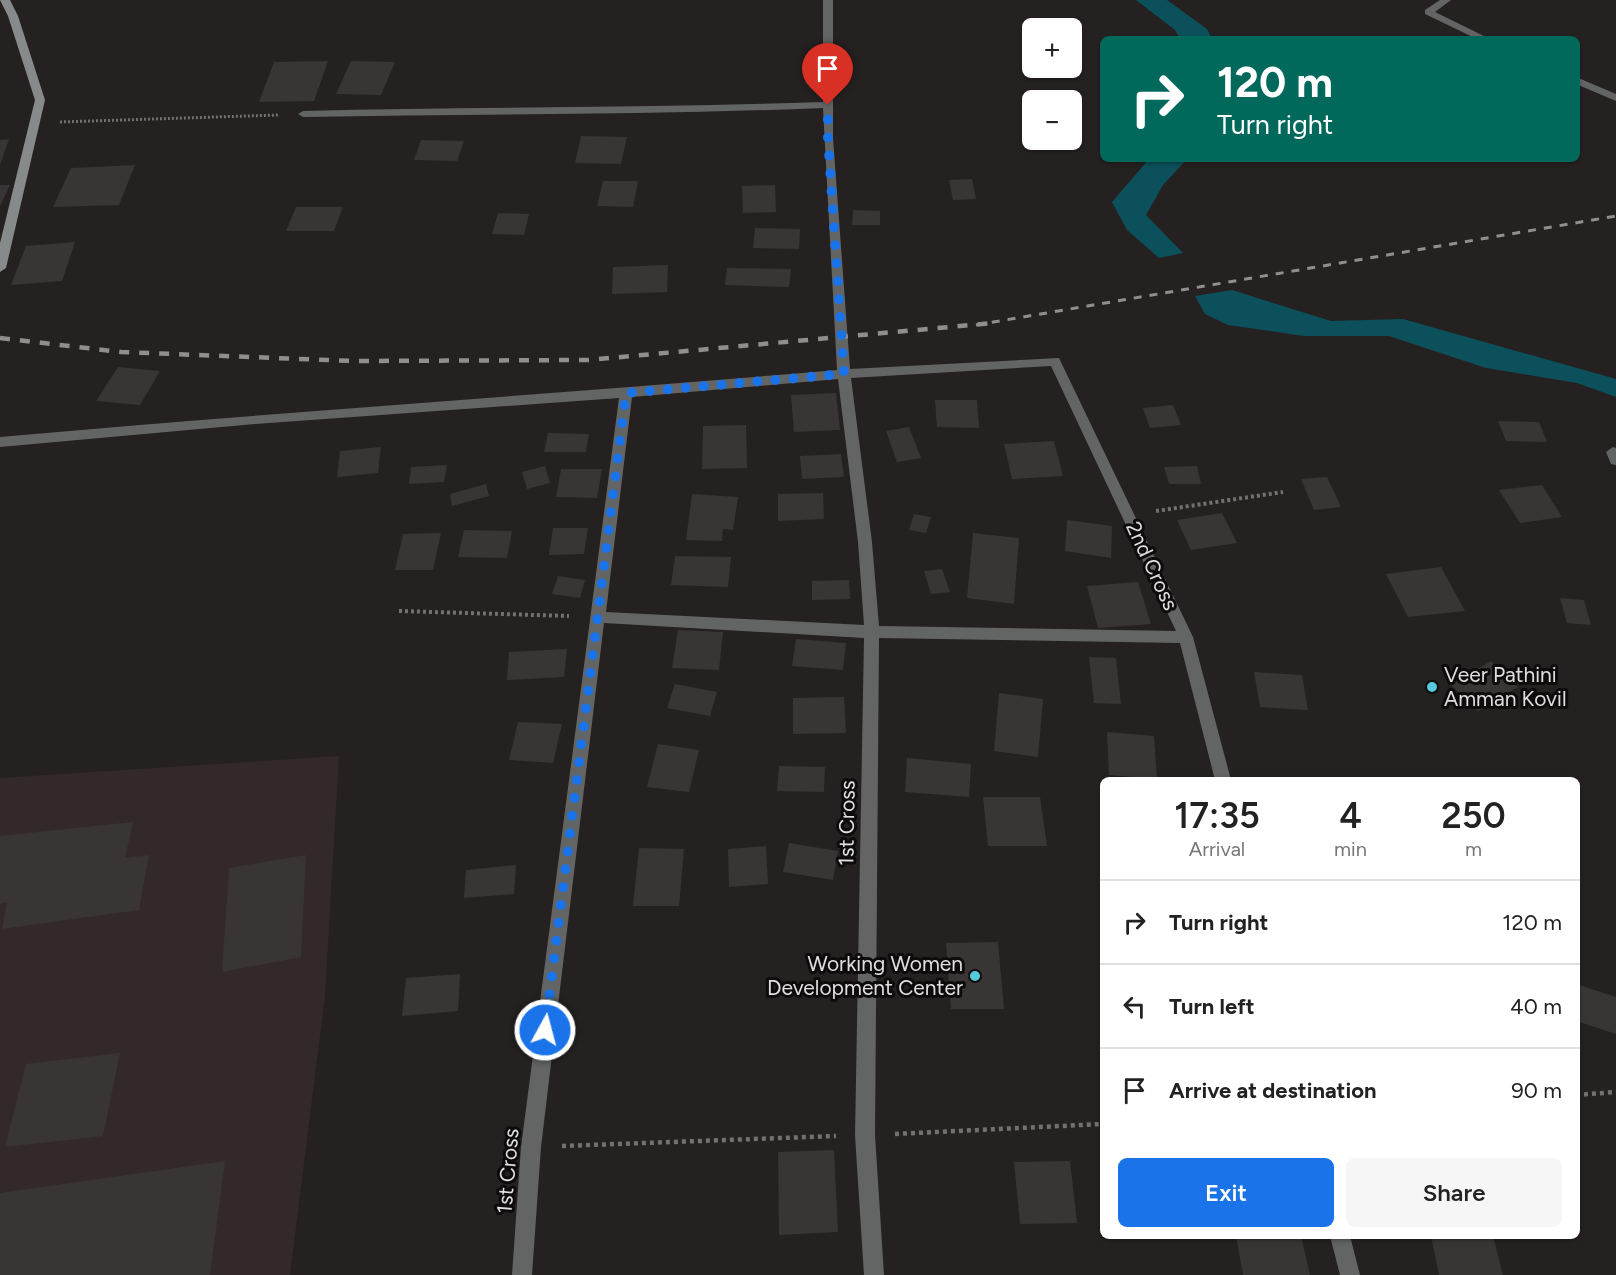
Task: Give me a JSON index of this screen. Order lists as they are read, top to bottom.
{
  "streets": {
    "street": ["2nd Cross", "1st Cross"]
  },
  "crossings": [
    ["2nd Cross", "1st Cross"]
  ],
  "places": ["Veer Pathini Amman Kovil", "Working Women Development Center"],
  "page": {
    "map_buttons": ["+", "−"],
    "turn": ["120 m", "Turn right"],
    "eta": [
      "17:35",
      "Arrival",
      "4",
      "min",
      "250",
      "m"
    ],
    "list": [
      {
        "name": "Turn right",
        "value": "120 m"
      },
      {
        "name": "Turn left",
        "value": "40 m"
      },
      {
        "name": "Arrive at destination",
        "value": "90 m"
      }
    ],
    "buttons": ["Exit", "Share"]
  }
}
